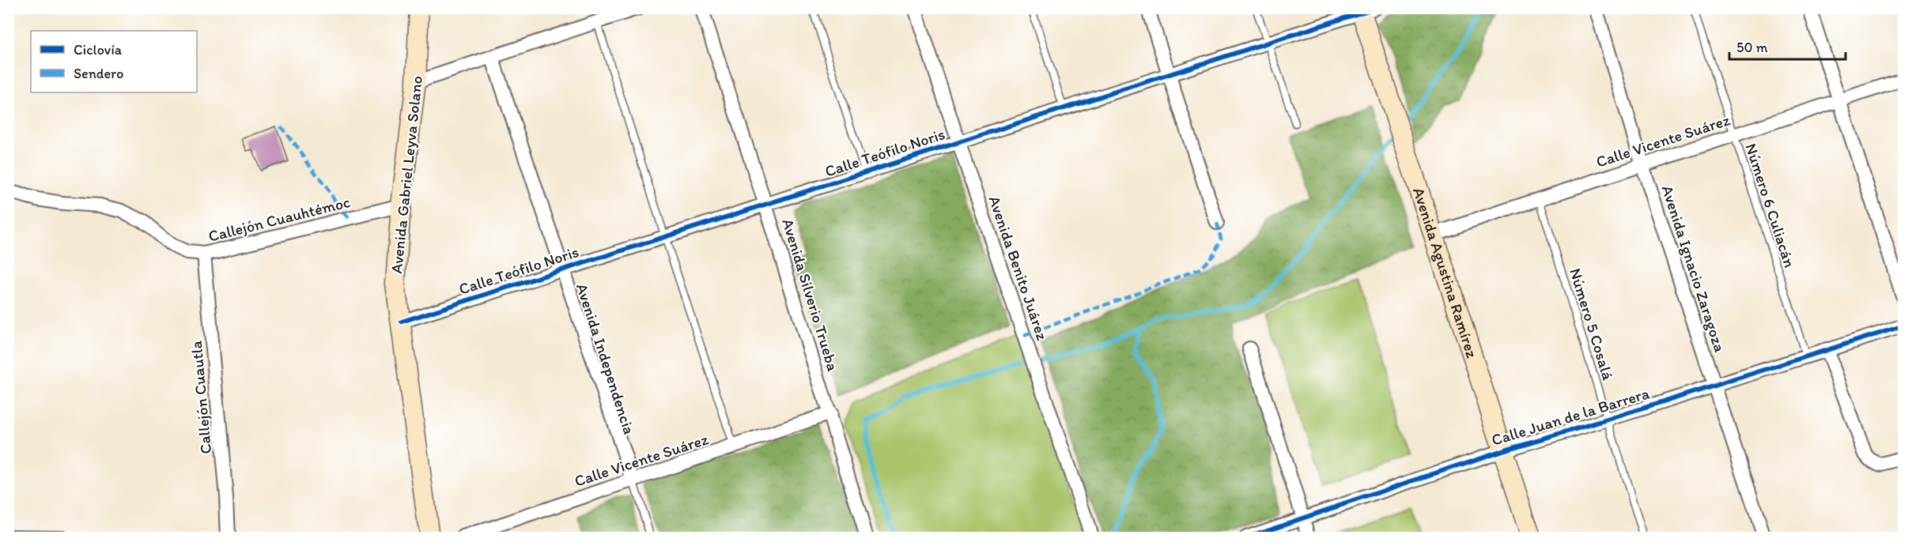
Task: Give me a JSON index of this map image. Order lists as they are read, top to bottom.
{
  "streets": {
    "street": [
      "Calle Vicente Suárez",
      "Calle Teófilo Noris",
      "Avenida Gabriel Leyva Solano",
      "Callejón Cuauhtémoc",
      "Avenida Benito Juárez",
      "Avenida Ignacio Zaragoza",
      "Avenida Agustina Ramírez",
      "Avenida Silverio Trueba",
      "Avenida Independencia",
      "Callejón Cuautla",
      "Calle Juan de la Barrera"
    ],
    "lane": ["Número 6 Culiacán", "Número 5 Cosalá"]
  },
  "crossings": [
    ["Calle Vicente Suárez", "Número 6 Culiacán"],
    ["Calle Vicente Suárez", "Avenida Ignacio Zaragoza"],
    ["Calle Vicente Suárez", "Avenida Agustina Ramírez"],
    ["Calle Vicente Suárez", "Avenida Silverio Trueba"],
    ["Calle Vicente Suárez", "Número 5 Cosalá"],
    ["Calle Vicente Suárez", "Avenida Independencia"],
    ["Calle Teófilo Noris", "Avenida Gabriel Leyva Solano"],
    ["Calle Teófilo Noris", "Avenida Benito Juárez"],
    ["Calle Teófilo Noris", "Avenida Agustina Ramírez"],
    ["Calle Teófilo Noris", "Avenida Silverio Trueba"],
    ["Calle Teófilo Noris", "Avenida Independencia"],
    ["Avenida Gabriel Leyva Solano", "Callejón Cuauhtémoc"],
    ["Número 6 Culiacán", "Calle Juan de la Barrera"],
    ["Callejón Cuauhtémoc", "Callejón Cuautla"],
    ["Avenida Ignacio Zaragoza", "Calle Juan de la Barrera"],
    ["Avenida Agustina Ramírez", "Calle Juan de la Barrera"],
    ["Número 5 Cosalá", "Calle Juan de la Barrera"]
  ],
  "legend": ["Ciclovía", "Sendero"],
  "scale_bar": "50 m"
}
